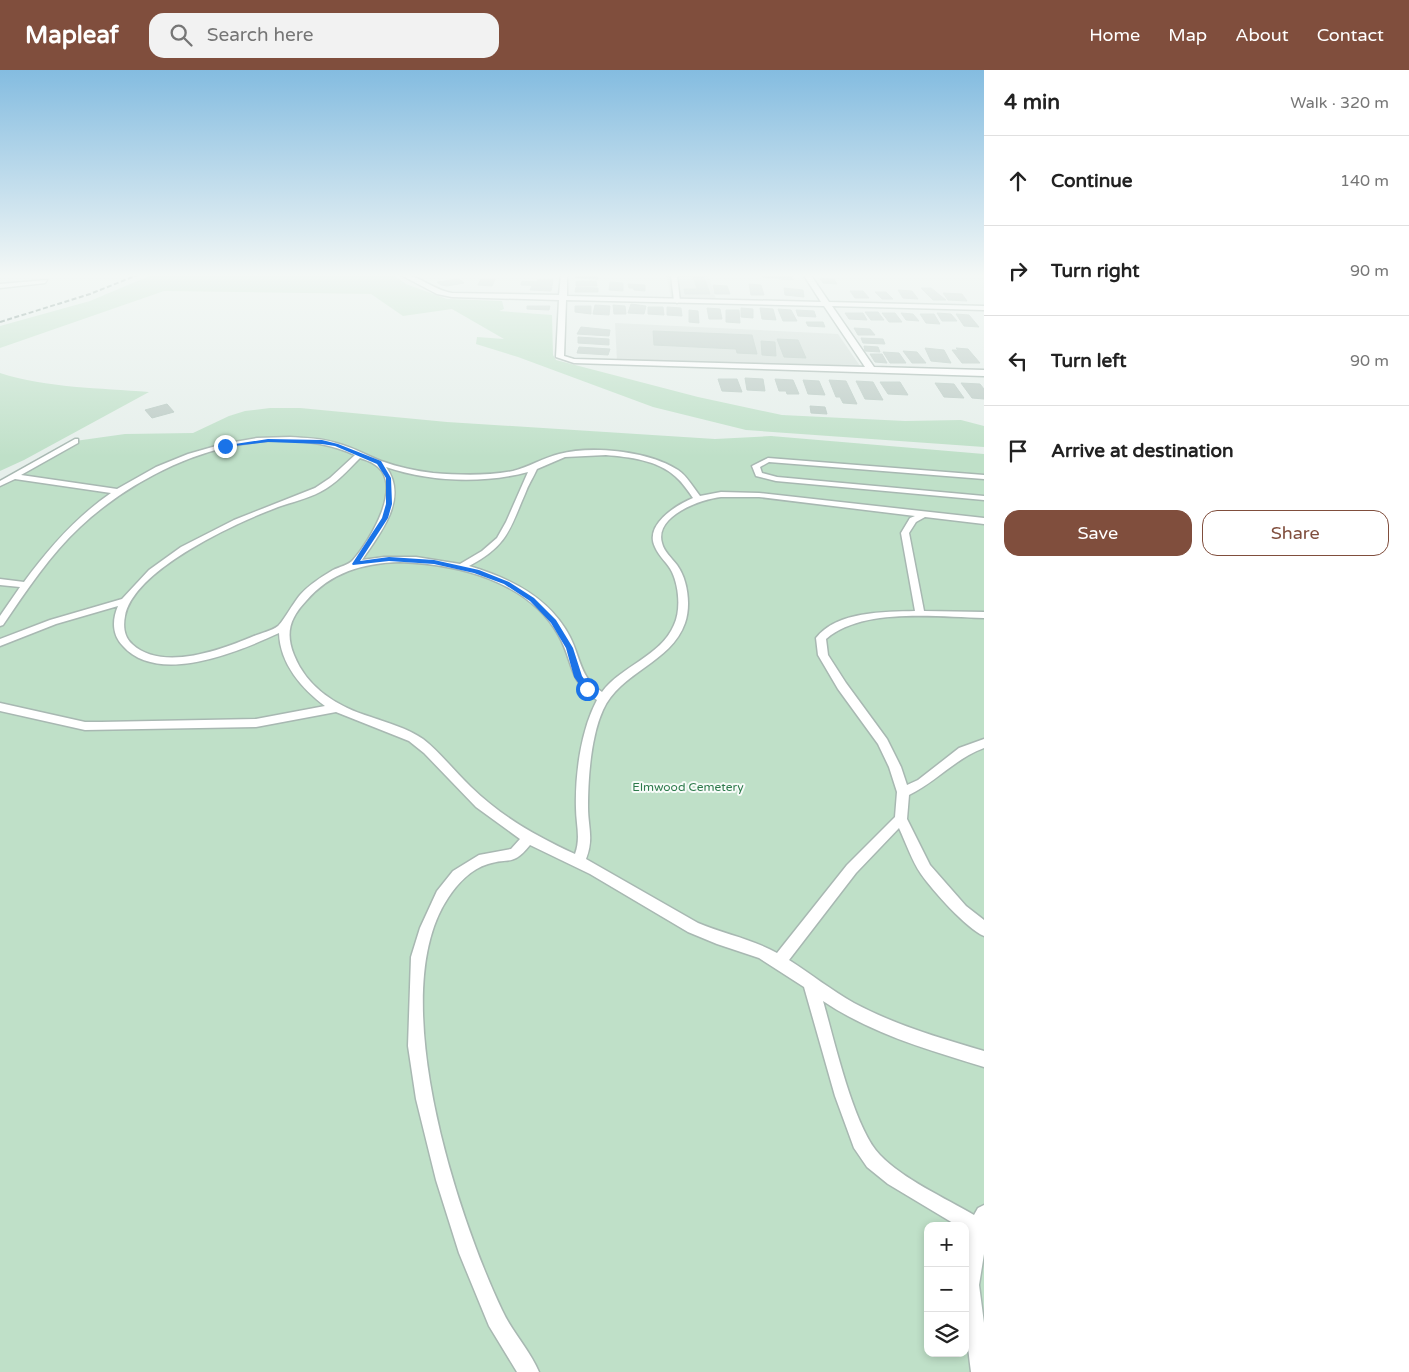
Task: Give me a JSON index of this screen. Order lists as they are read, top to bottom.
{
  "parks": ["Elmwood Cemetery"],
  "page": {
    "header": "Mapleaf",
    "search": "Search here",
    "nav": [
      "Home",
      "Map",
      "About",
      "Contact"
    ],
    "heading": ["4 min", "Walk · 320 m"],
    "list": [
      ["Continue", "140 m"],
      ["Turn right", "90 m"],
      ["Turn left", "90 m"],
      "Arrive at destination"
    ],
    "buttons": ["Save", "Share"],
    "map_buttons": ["+", "−"]
  }
}
